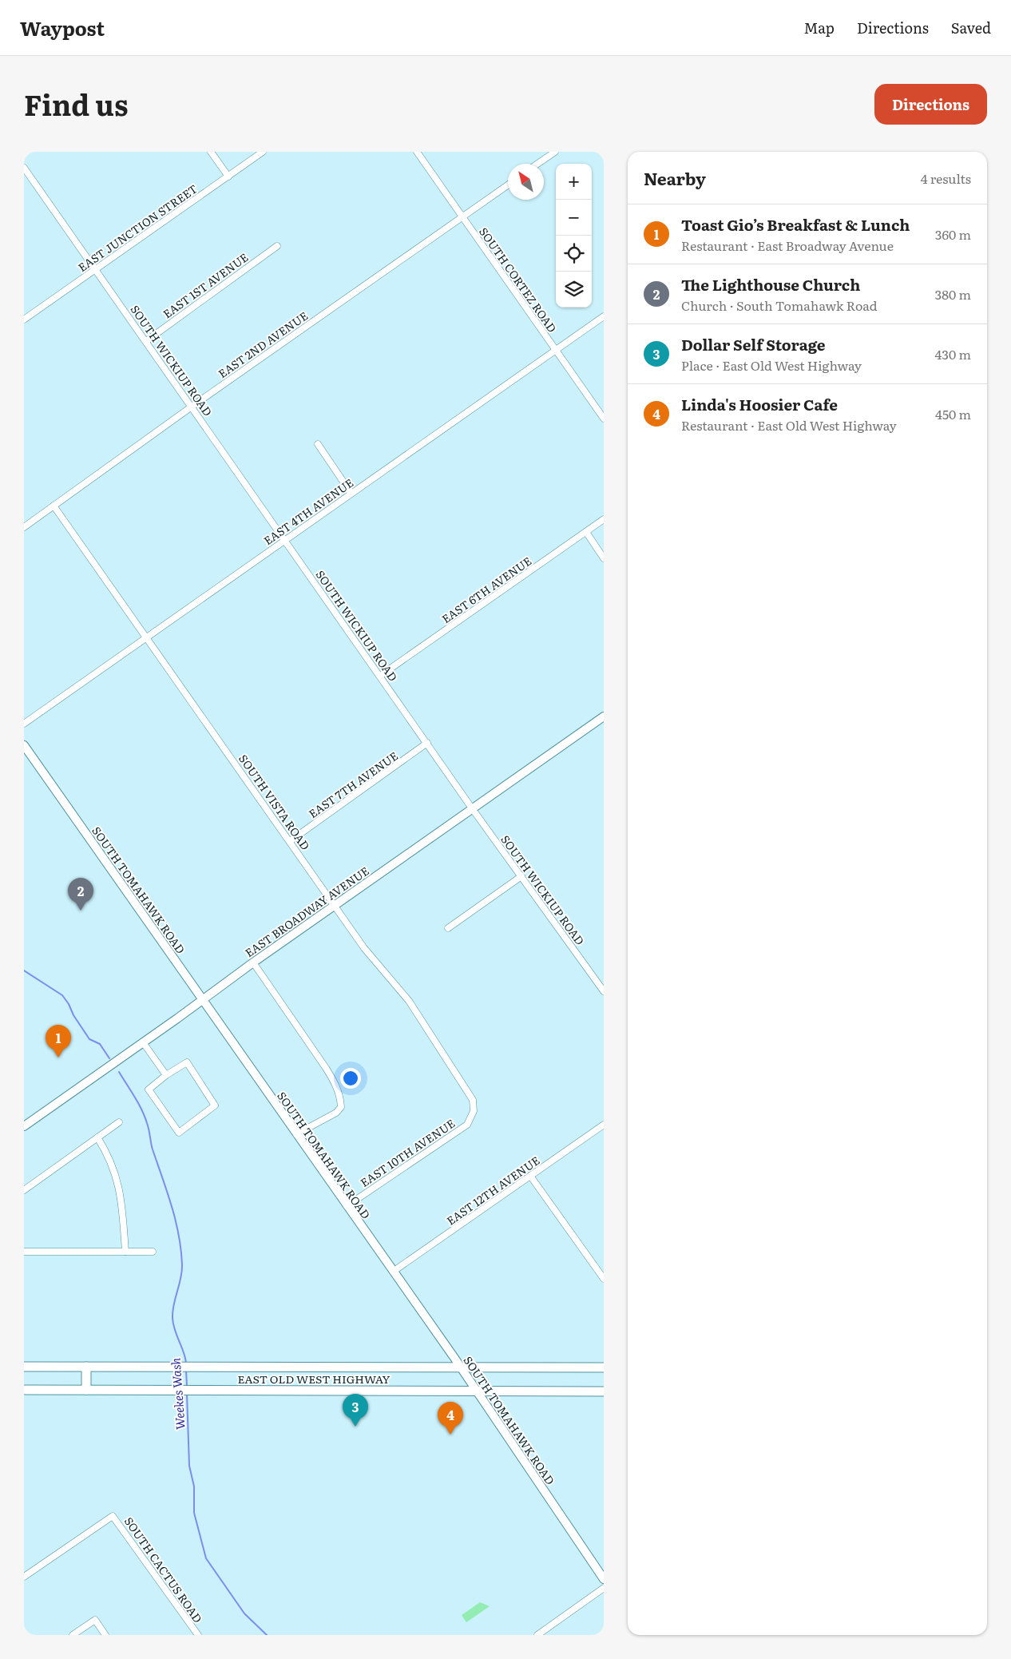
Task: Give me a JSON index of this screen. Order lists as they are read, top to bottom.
{
  "streets": {
    "main road": ["SOUTH TOMAHAWK ROAD", "EAST BROADWAY AVENUE", "EAST OLD WEST HIGHWAY"],
    "street": [
      "EAST JUNCTION STREET",
      "SOUTH CORTEZ ROAD",
      "EAST 1ST AVENUE",
      "EAST 2ND AVENUE",
      "SOUTH WICKIUP ROAD",
      "EAST 4TH AVENUE",
      "EAST 6TH AVENUE",
      "EAST 7TH AVENUE",
      "SOUTH VISTA ROAD",
      "EAST 10TH AVENUE",
      "EAST 12TH AVENUE",
      "SOUTH CACTUS ROAD"
    ]
  },
  "crossings": [
    ["EAST JUNCTION STREET", "SOUTH WICKIUP ROAD"],
    ["SOUTH CORTEZ ROAD", "EAST 2ND AVENUE"],
    ["SOUTH CORTEZ ROAD", "EAST 4TH AVENUE"],
    ["EAST 1ST AVENUE", "SOUTH WICKIUP ROAD"],
    ["EAST 2ND AVENUE", "SOUTH WICKIUP ROAD"],
    ["EAST 2ND AVENUE", "SOUTH VISTA ROAD"],
    ["SOUTH WICKIUP ROAD", "EAST 4TH AVENUE"],
    ["SOUTH WICKIUP ROAD", "EAST 6TH AVENUE"],
    ["SOUTH WICKIUP ROAD", "EAST 7TH AVENUE"],
    ["SOUTH WICKIUP ROAD", "EAST BROADWAY AVENUE"],
    ["EAST 4TH AVENUE", "SOUTH VISTA ROAD"],
    ["EAST 7TH AVENUE", "SOUTH VISTA ROAD"],
    ["SOUTH VISTA ROAD", "EAST BROADWAY AVENUE"],
    ["SOUTH VISTA ROAD", "EAST 10TH AVENUE"],
    ["SOUTH TOMAHAWK ROAD", "EAST BROADWAY AVENUE"],
    ["SOUTH TOMAHAWK ROAD", "EAST 10TH AVENUE"],
    ["SOUTH TOMAHAWK ROAD", "EAST 12TH AVENUE"],
    ["SOUTH TOMAHAWK ROAD", "EAST OLD WEST HIGHWAY"]
  ],
  "water": ["Weekes Wash"],
  "north": "top left",
  "page": {
    "header": "Waypost",
    "nav": ["Map", "Directions", "Saved"],
    "title": "Find us",
    "buttons": "Directions",
    "heading": ["Nearby", "4 results"],
    "map_buttons": ["+", "−"],
    "list": [
      {
        "mark": "1",
        "name": "Toast Gio’s Breakfast & Lunch",
        "note": "Restaurant · East Broadway Avenue",
        "value": "360 m"
      },
      {
        "mark": "2",
        "name": "The Lighthouse Church",
        "note": "Church · South Tomahawk Road",
        "value": "380 m"
      },
      {
        "mark": "3",
        "name": "Dollar Self Storage",
        "note": "Place · East Old West Highway",
        "value": "430 m"
      },
      {
        "mark": "4",
        "name": "Linda's Hoosier Cafe",
        "note": "Restaurant · East Old West Highway",
        "value": "450 m"
      }
    ],
    "pins": [
      "2",
      "1",
      "3",
      "4"
    ]
  }
}
